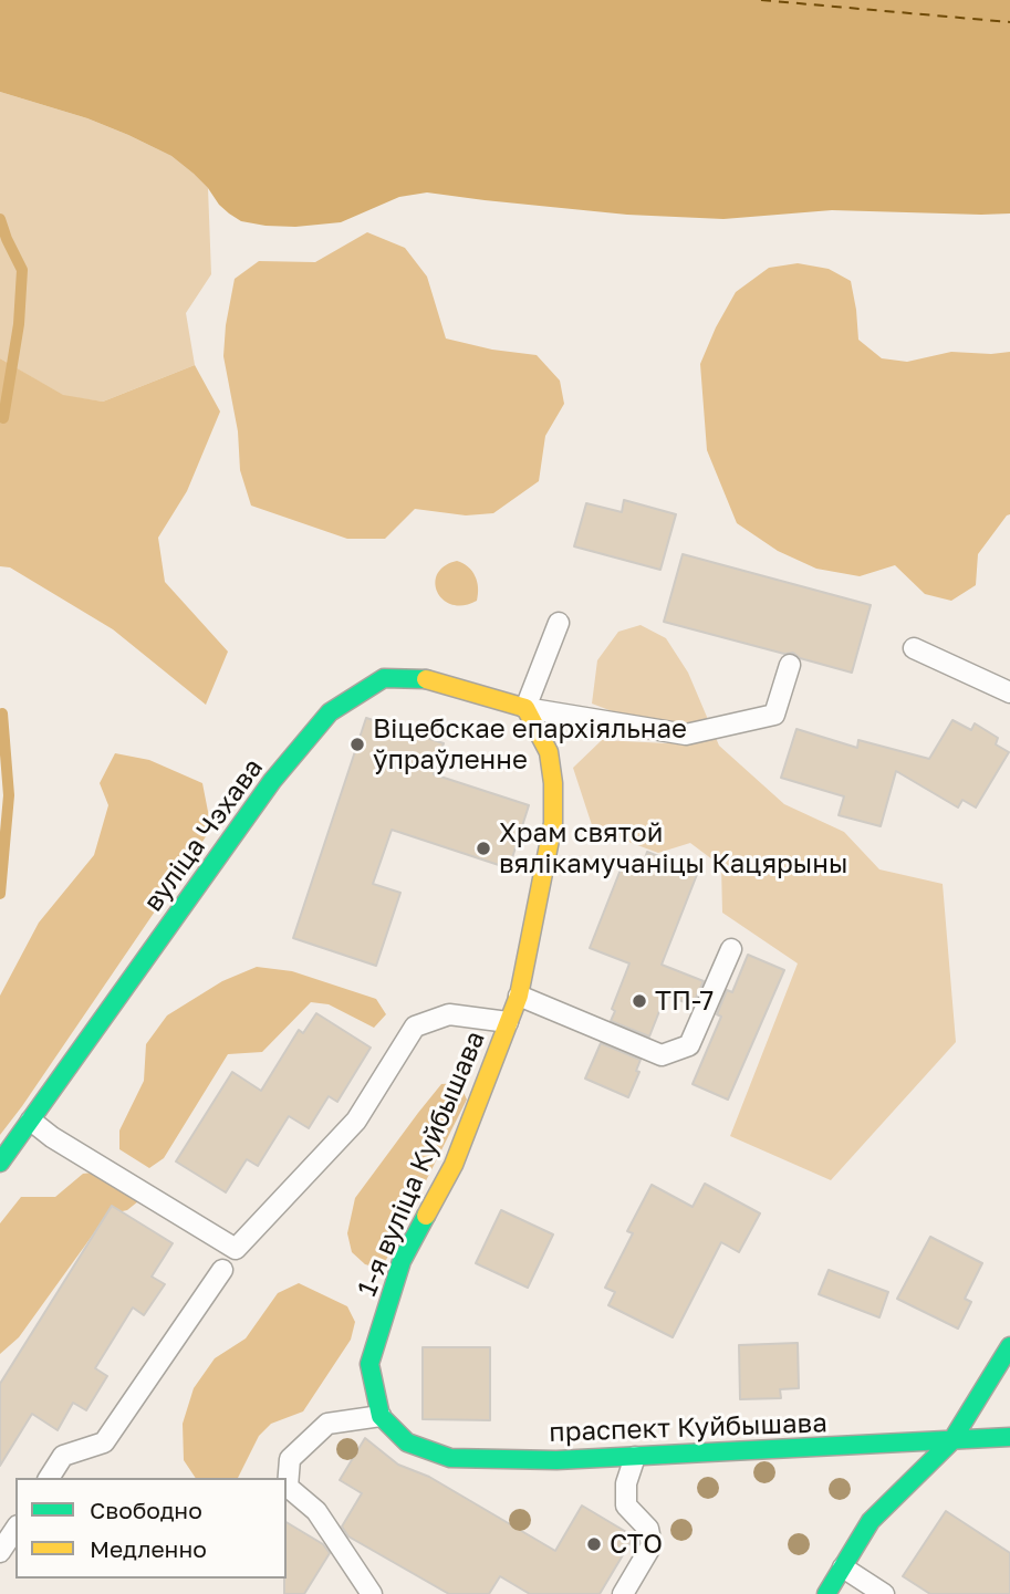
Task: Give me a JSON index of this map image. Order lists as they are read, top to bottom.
{
  "streets": {
    "street": ["вуліца Чэхава", "1-я вуліца Куйбышава", "праспект Куйбышава"]
  },
  "crossings": [
    ["вуліца Чэхава", "1-я вуліца Куйбышава"],
    ["1-я вуліца Куйбышава", "праспект Куйбышава"]
  ],
  "places": [
    "Віцебскае епархіяльнае ўпраўленне",
    "Храм святой вялікамучаніцы Кацярыны",
    "ТП-7",
    "СТО"
  ],
  "legend": ["Свободно", "Медленно"]
}
